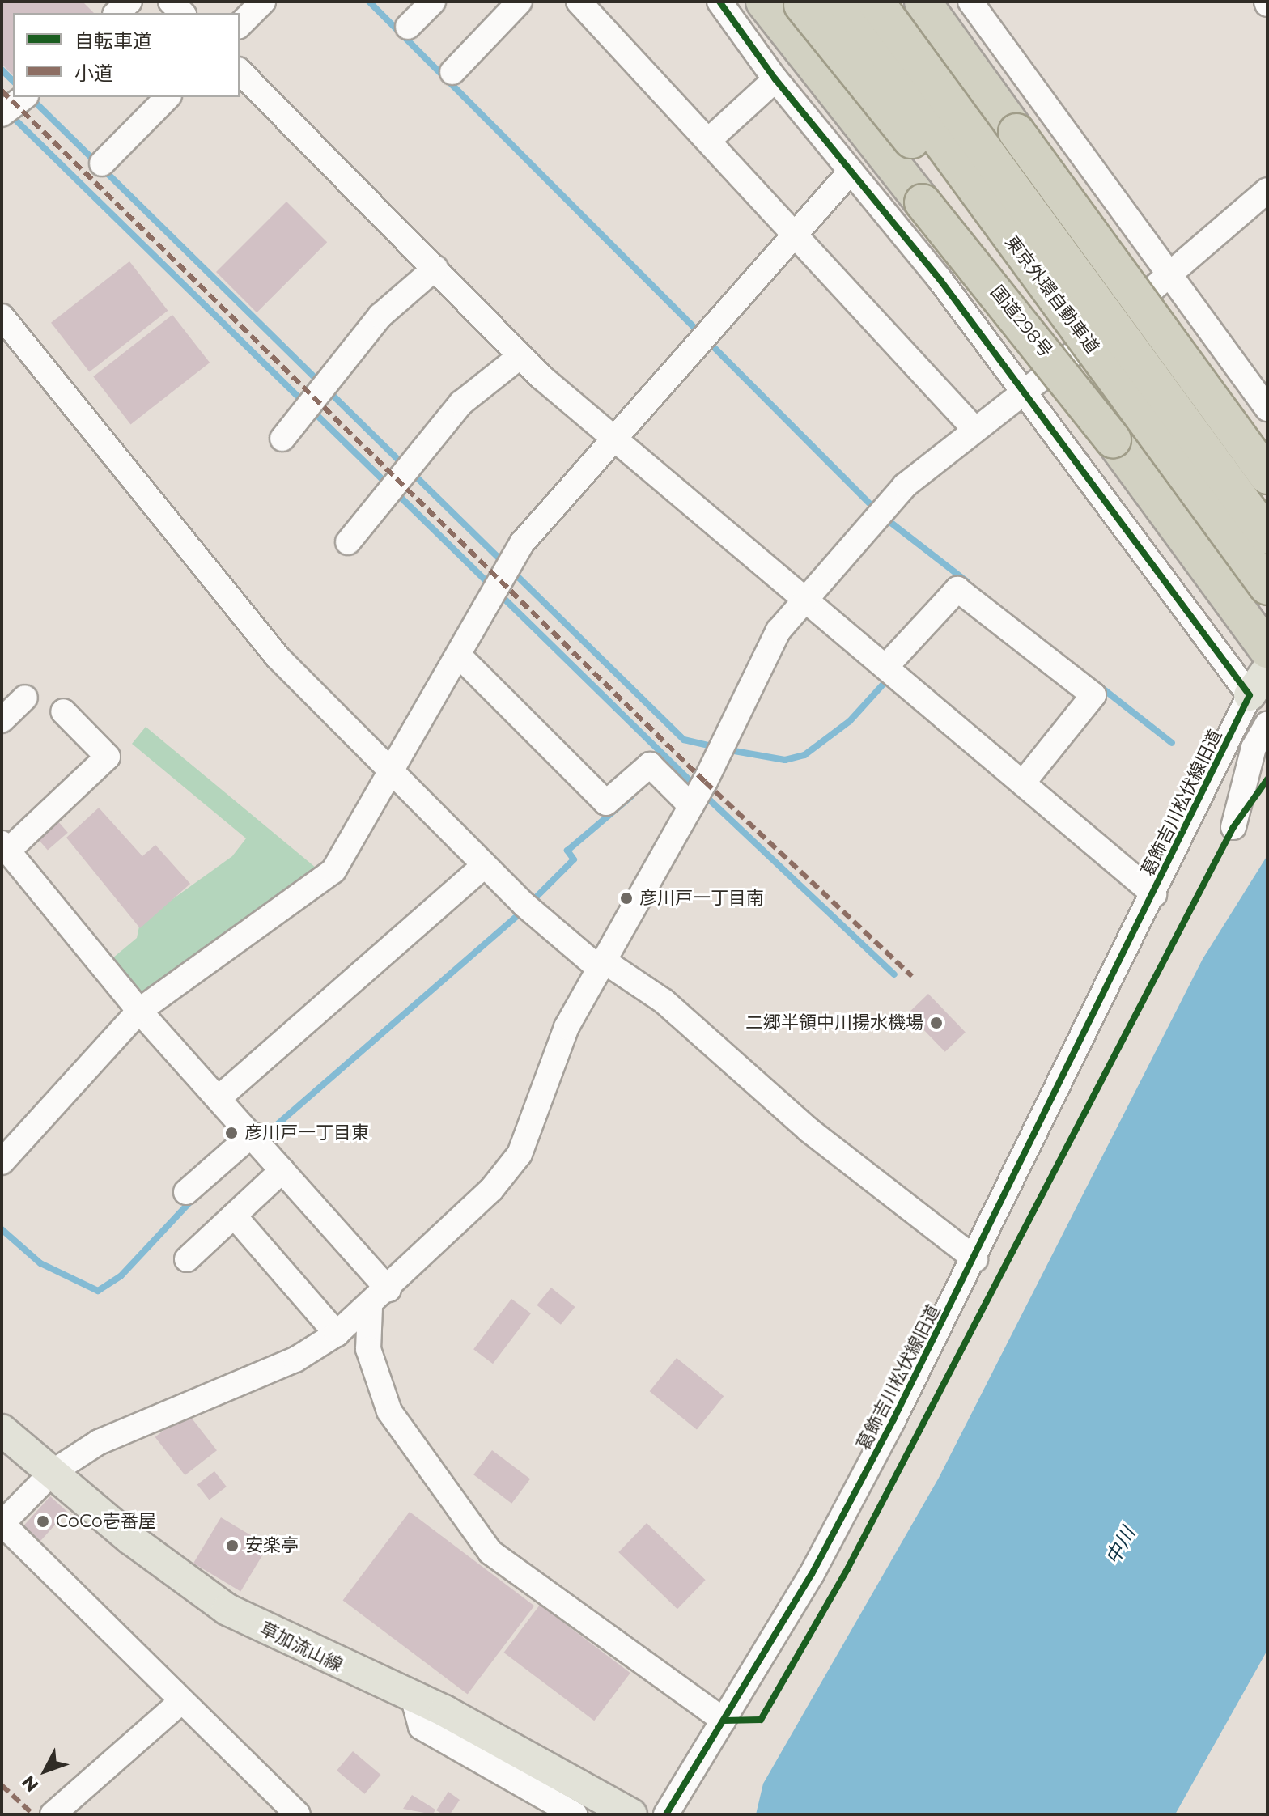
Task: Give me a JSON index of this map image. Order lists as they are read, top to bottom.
{
  "streets": {
    "highway": ["東京外環自動車道", "国道298号"],
    "main road": ["草加流山線"],
    "street": ["葛飾吉川松伏線旧道"]
  },
  "water": ["中川"],
  "places": [
    "彦川戸一丁目南",
    "二郷半領中川揚水機場",
    "彦川戸一丁目東",
    "CoCo壱番屋",
    "安楽亭"
  ],
  "legend": ["自転車道", "小道"],
  "north": "bottom left"
}
